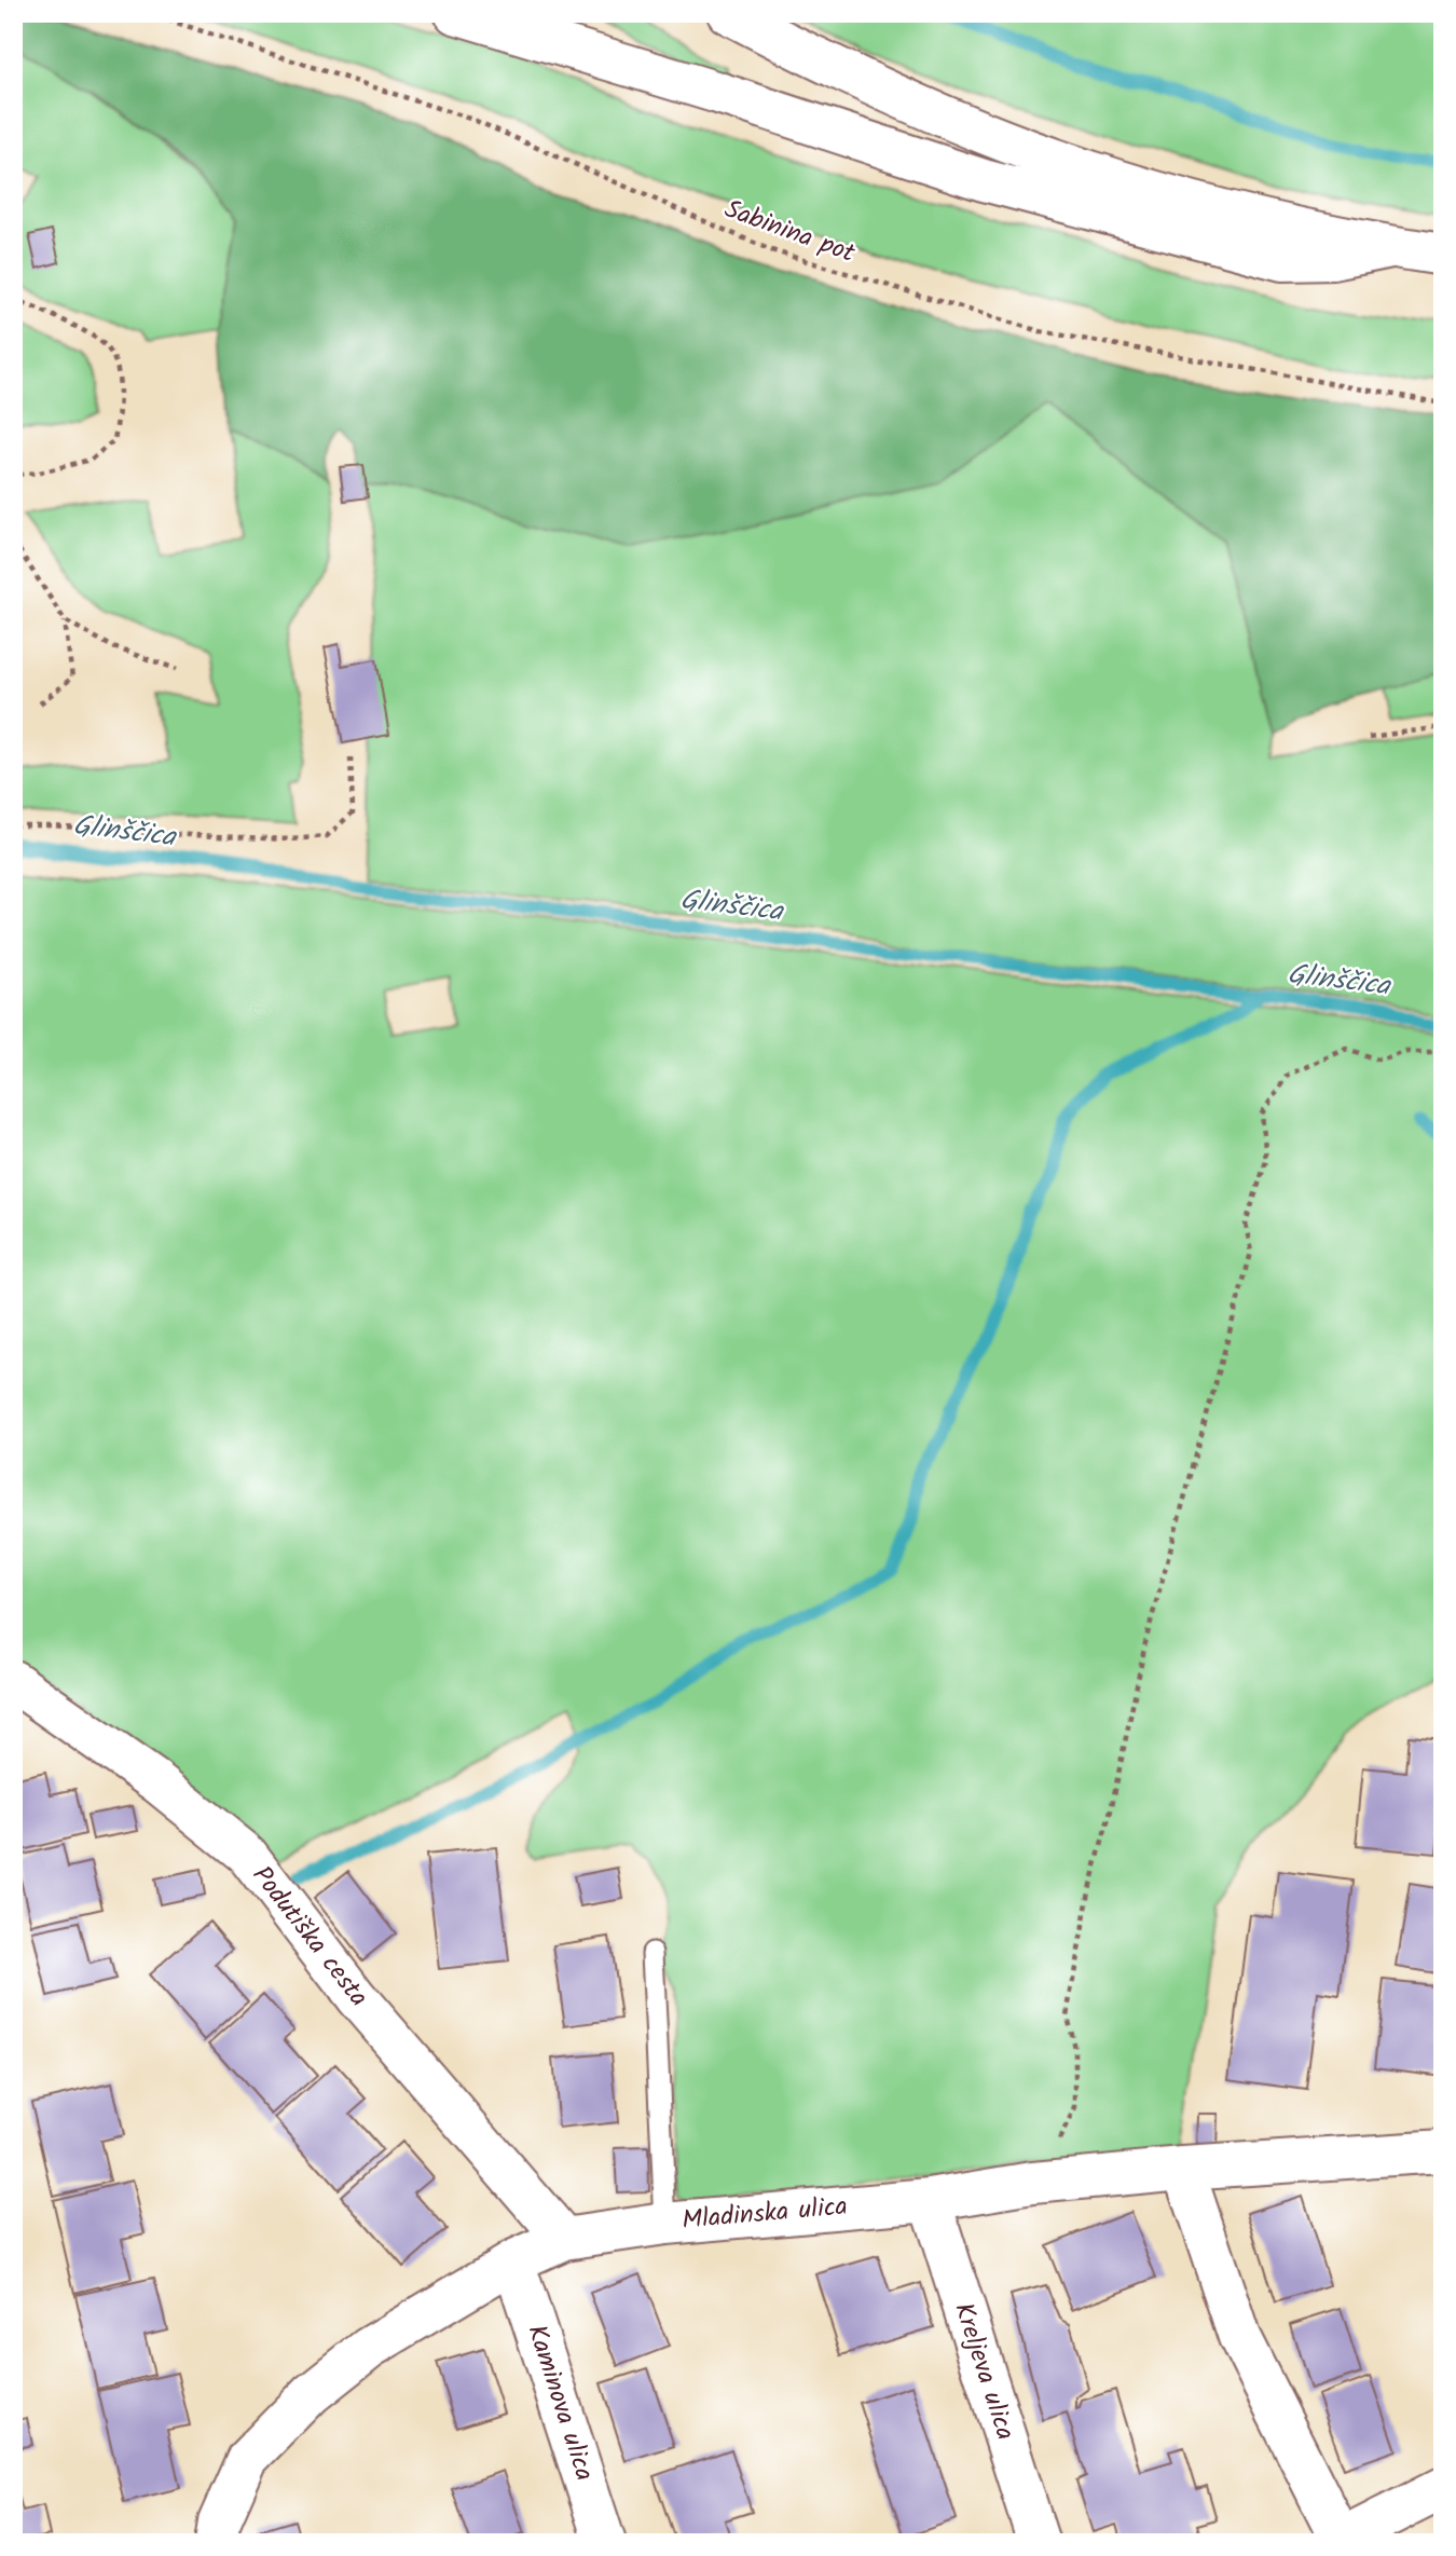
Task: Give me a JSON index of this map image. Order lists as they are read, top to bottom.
{
  "streets": {
    "main road": [
      "Podutiška cesta",
      "Mladinska ulica",
      "Kreljeva ulica",
      "Kaminova ulica"
    ],
    "path": ["Sabinina pot"]
  },
  "crossings": [
    ["Podutiška cesta", "Mladinska ulica"],
    ["Mladinska ulica", "Kreljeva ulica"],
    ["Mladinska ulica", "Kaminova ulica"]
  ],
  "water": ["Glinščica"]
}
